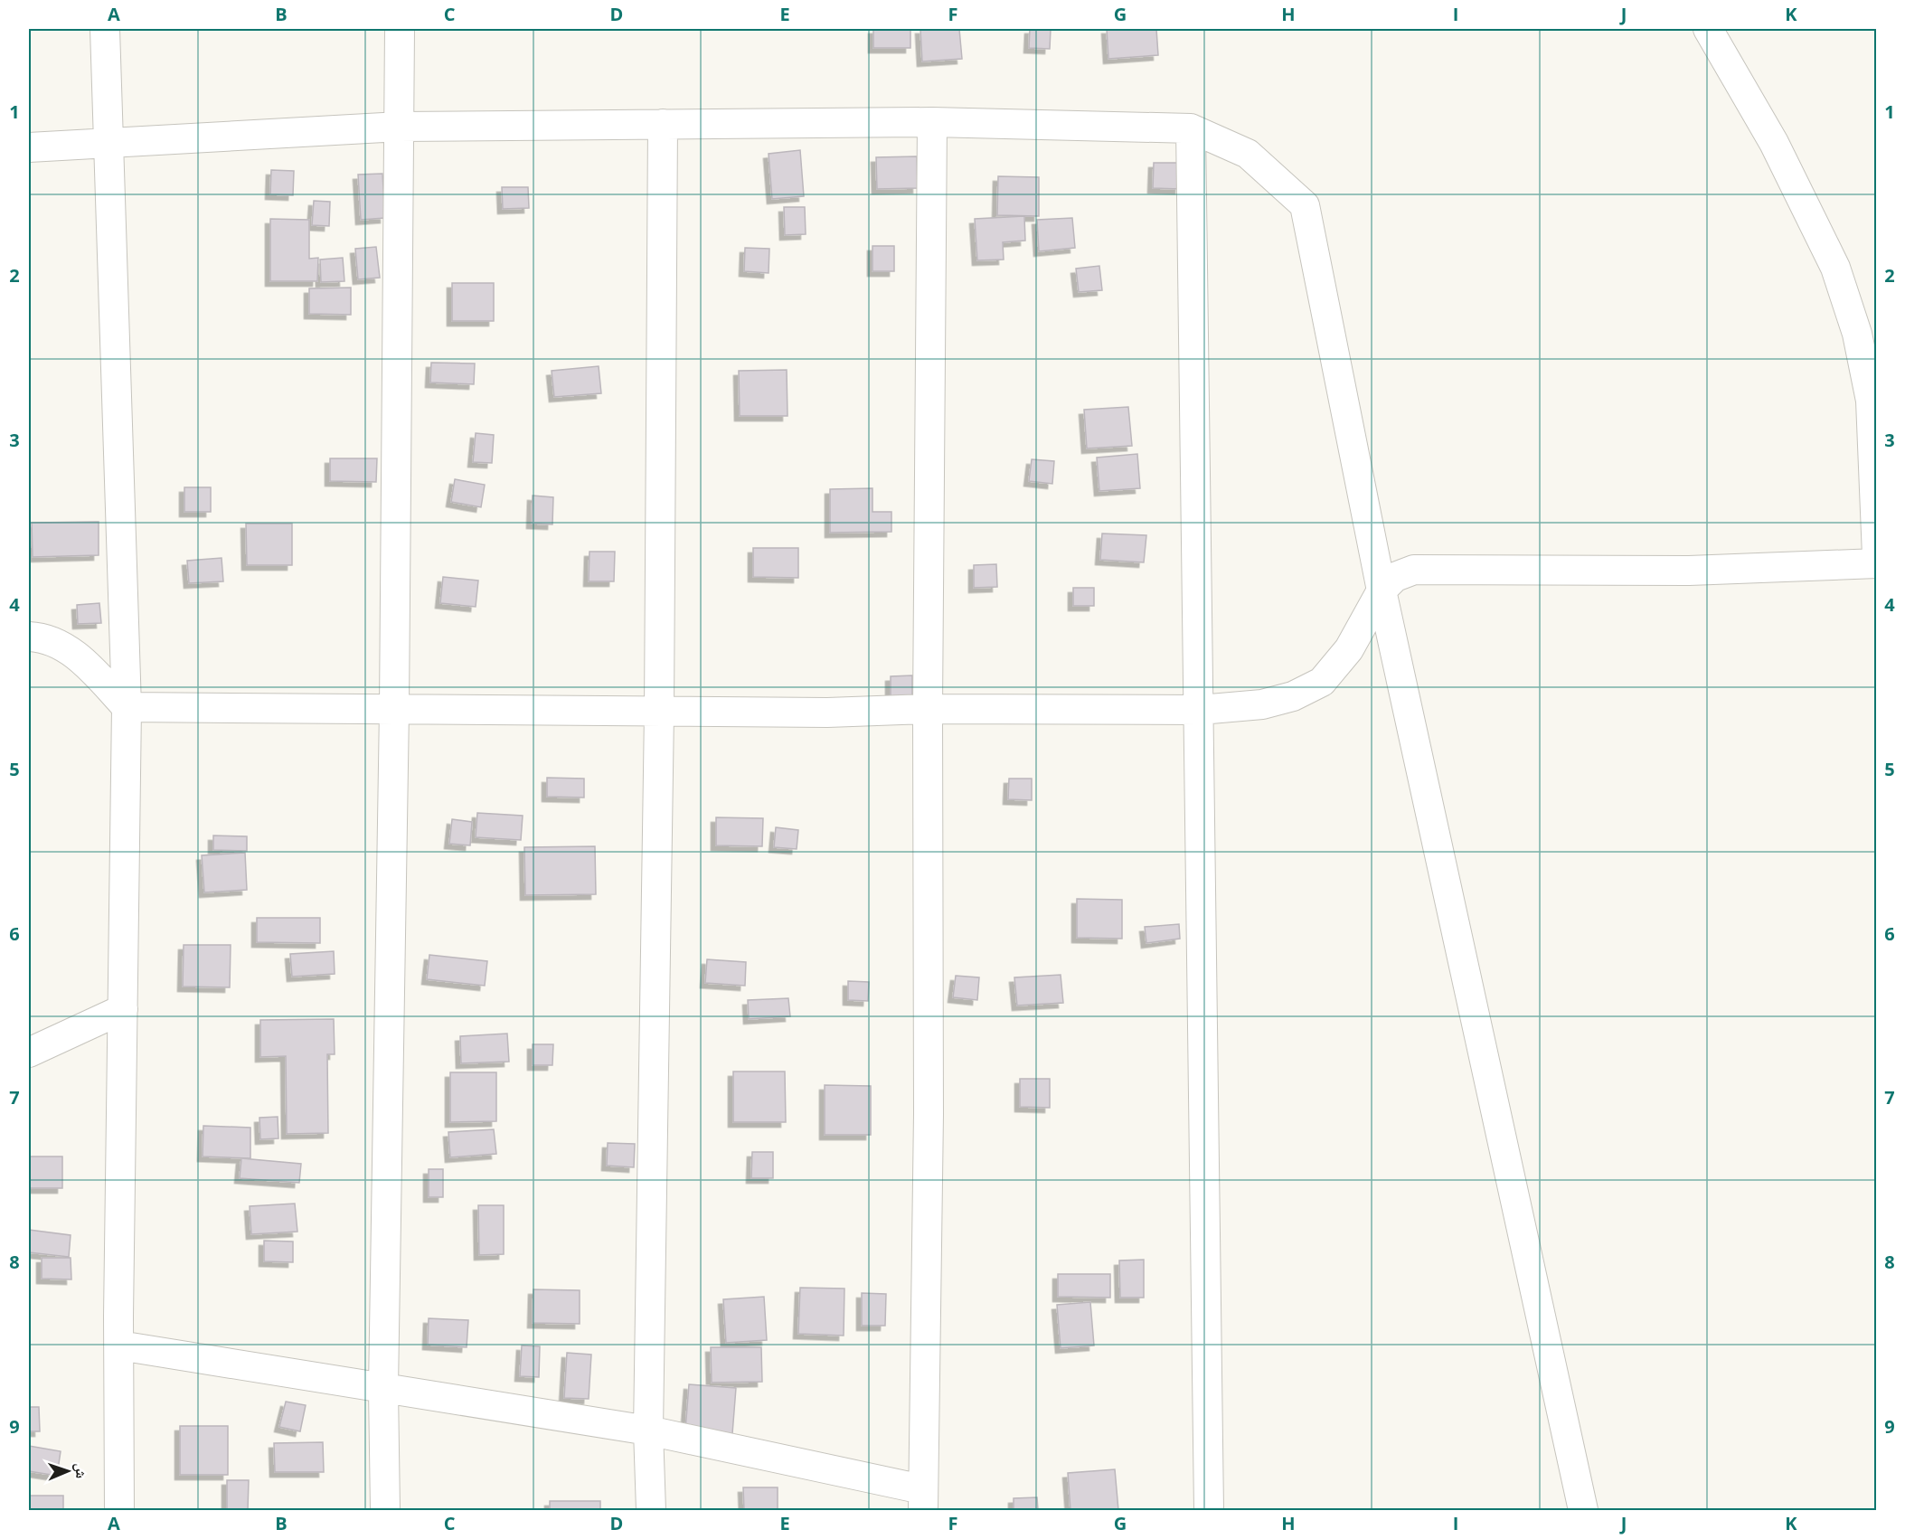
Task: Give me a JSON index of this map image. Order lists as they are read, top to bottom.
{
  "north": "right",
  "grid": {
    "columns": [
      "A",
      "B",
      "C",
      "D",
      "E",
      "F",
      "G",
      "H",
      "I",
      "J",
      "K"
    ],
    "rows": [
      "1",
      "2",
      "3",
      "4",
      "5",
      "6",
      "7",
      "8",
      "9"
    ]
  }
}
